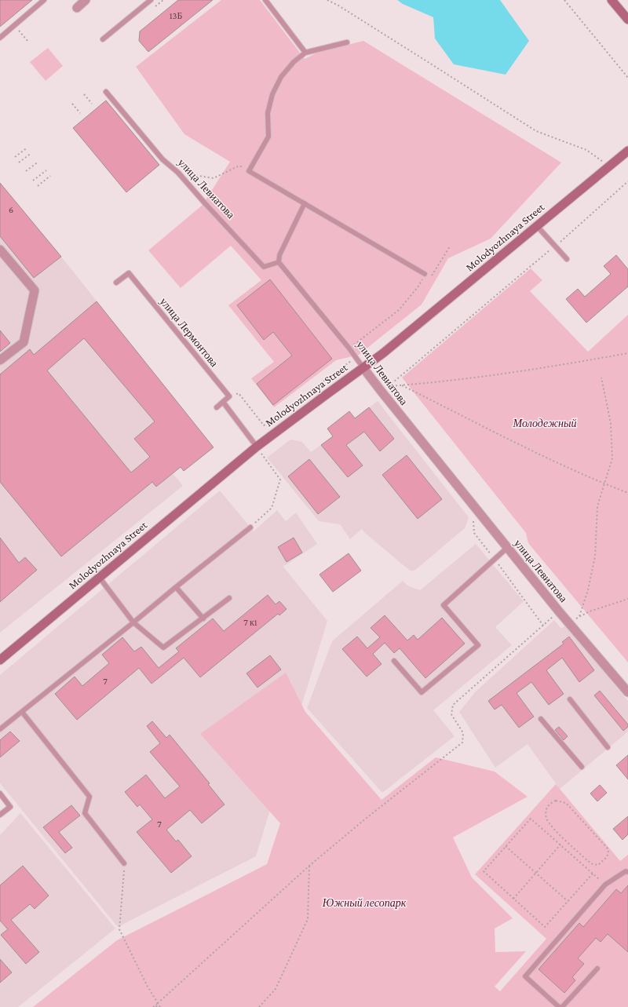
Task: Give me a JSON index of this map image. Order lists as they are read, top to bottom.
{
  "streets": {
    "main road": ["Molodyozhnaya Street"],
    "street": ["улица Левиатова"],
    "lane": ["улица Лермонтова"]
  },
  "crossings": [
    ["улица Левиатова", "Molodyozhnaya Street"]
  ],
  "parks": ["Молодежный", "Южный лесопарк"],
  "house_numbers": [
    "13Б",
    "6",
    "7 к1",
    "7",
    "7"
  ]
}
